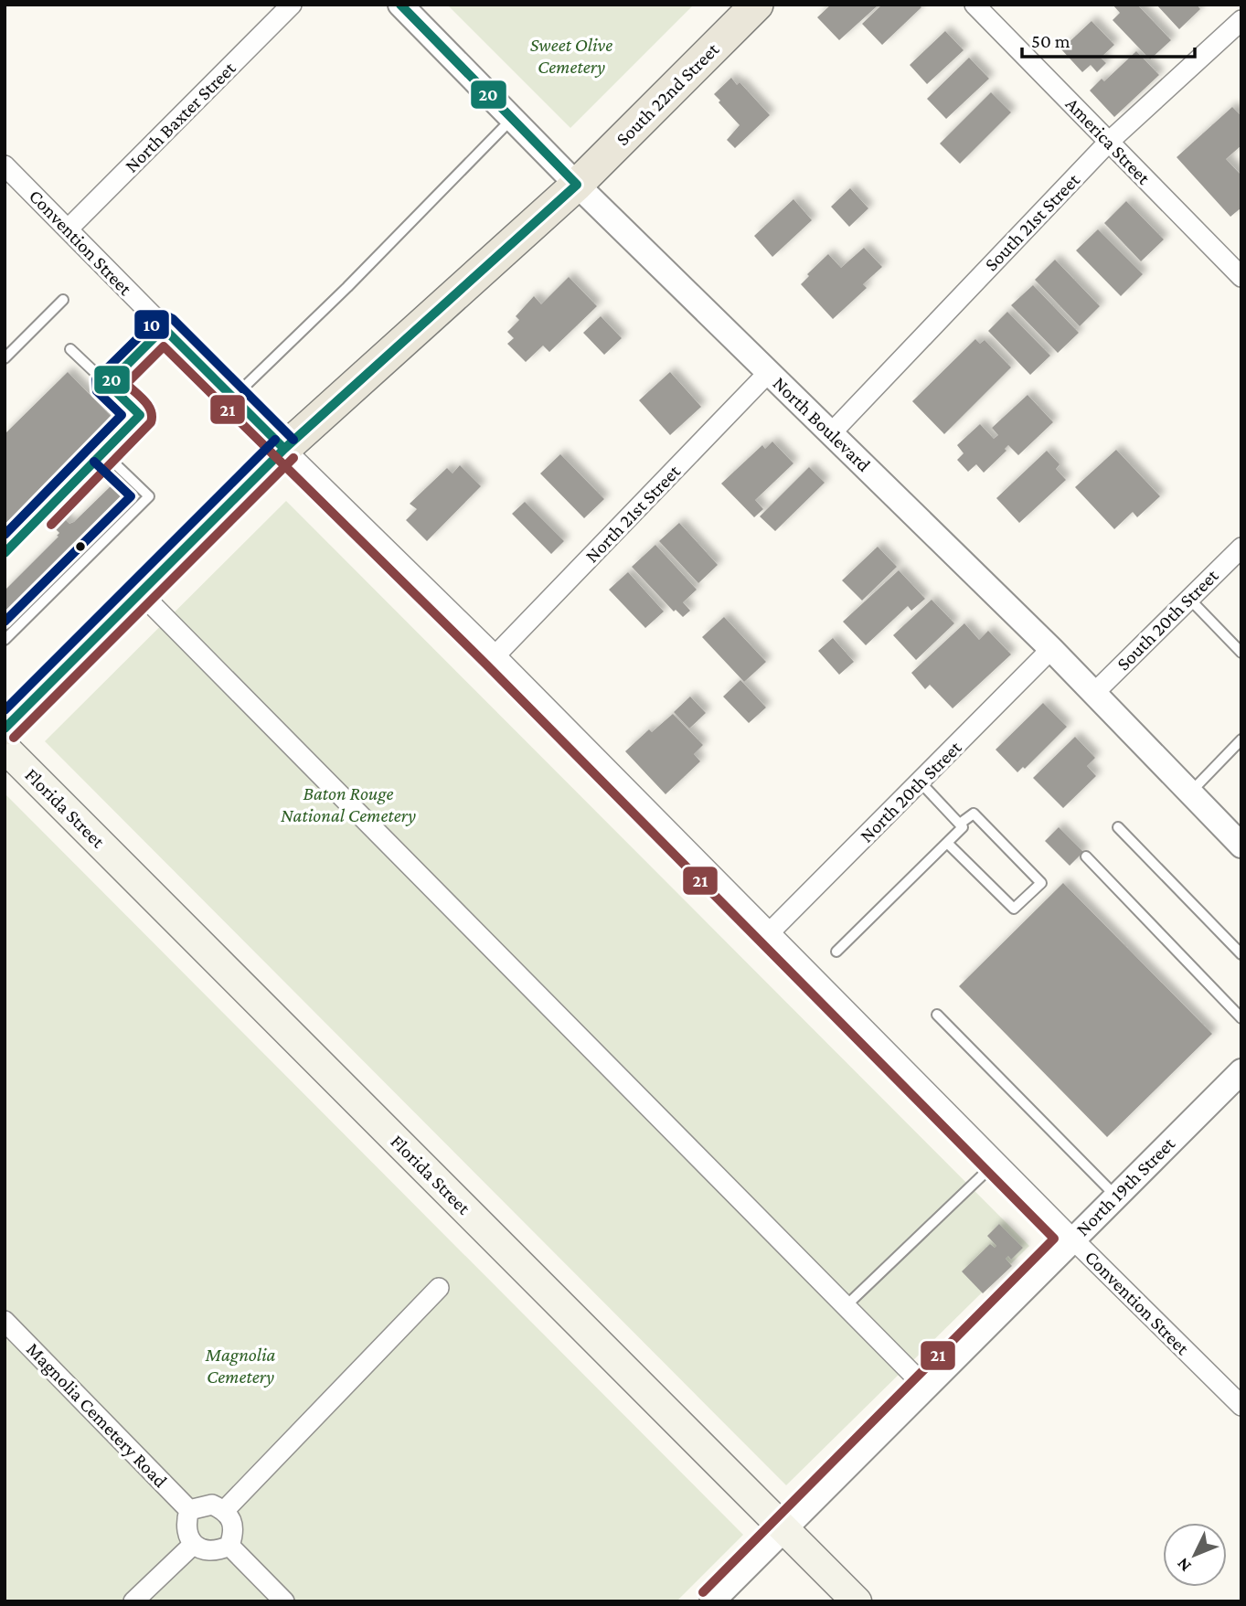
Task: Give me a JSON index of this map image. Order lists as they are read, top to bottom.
{
  "streets": {
    "main road": ["South 22nd Street", "Florida Street"],
    "street": [
      "North Baxter Street",
      "America Street",
      "South 21st Street",
      "Convention Street",
      "North Boulevard",
      "North 21st Street",
      "South 20th Street",
      "North 20th Street",
      "North 19th Street",
      "Magnolia Cemetery Road"
    ]
  },
  "crossings": [
    ["South 22nd Street", "Convention Street"],
    ["South 22nd Street", "North Boulevard"],
    ["North Baxter Street", "Convention Street"],
    ["America Street", "South 21st Street"],
    ["South 21st Street", "North Boulevard"],
    ["Convention Street", "North 21st Street"],
    ["Convention Street", "North 20th Street"],
    ["Convention Street", "North 19th Street"],
    ["North Boulevard", "North 21st Street"],
    ["North Boulevard", "South 20th Street"],
    ["North Boulevard", "North 20th Street"],
    ["Florida Street", "North 19th Street"]
  ],
  "parks": ["Sweet Olive Cemetery", "Baton Rouge National Cemetery", "Magnolia Cemetery"],
  "lines": ["transit line 20", "transit line 10", "transit line 21"],
  "scale_bar": "50 m",
  "north": "bottom left"
}
